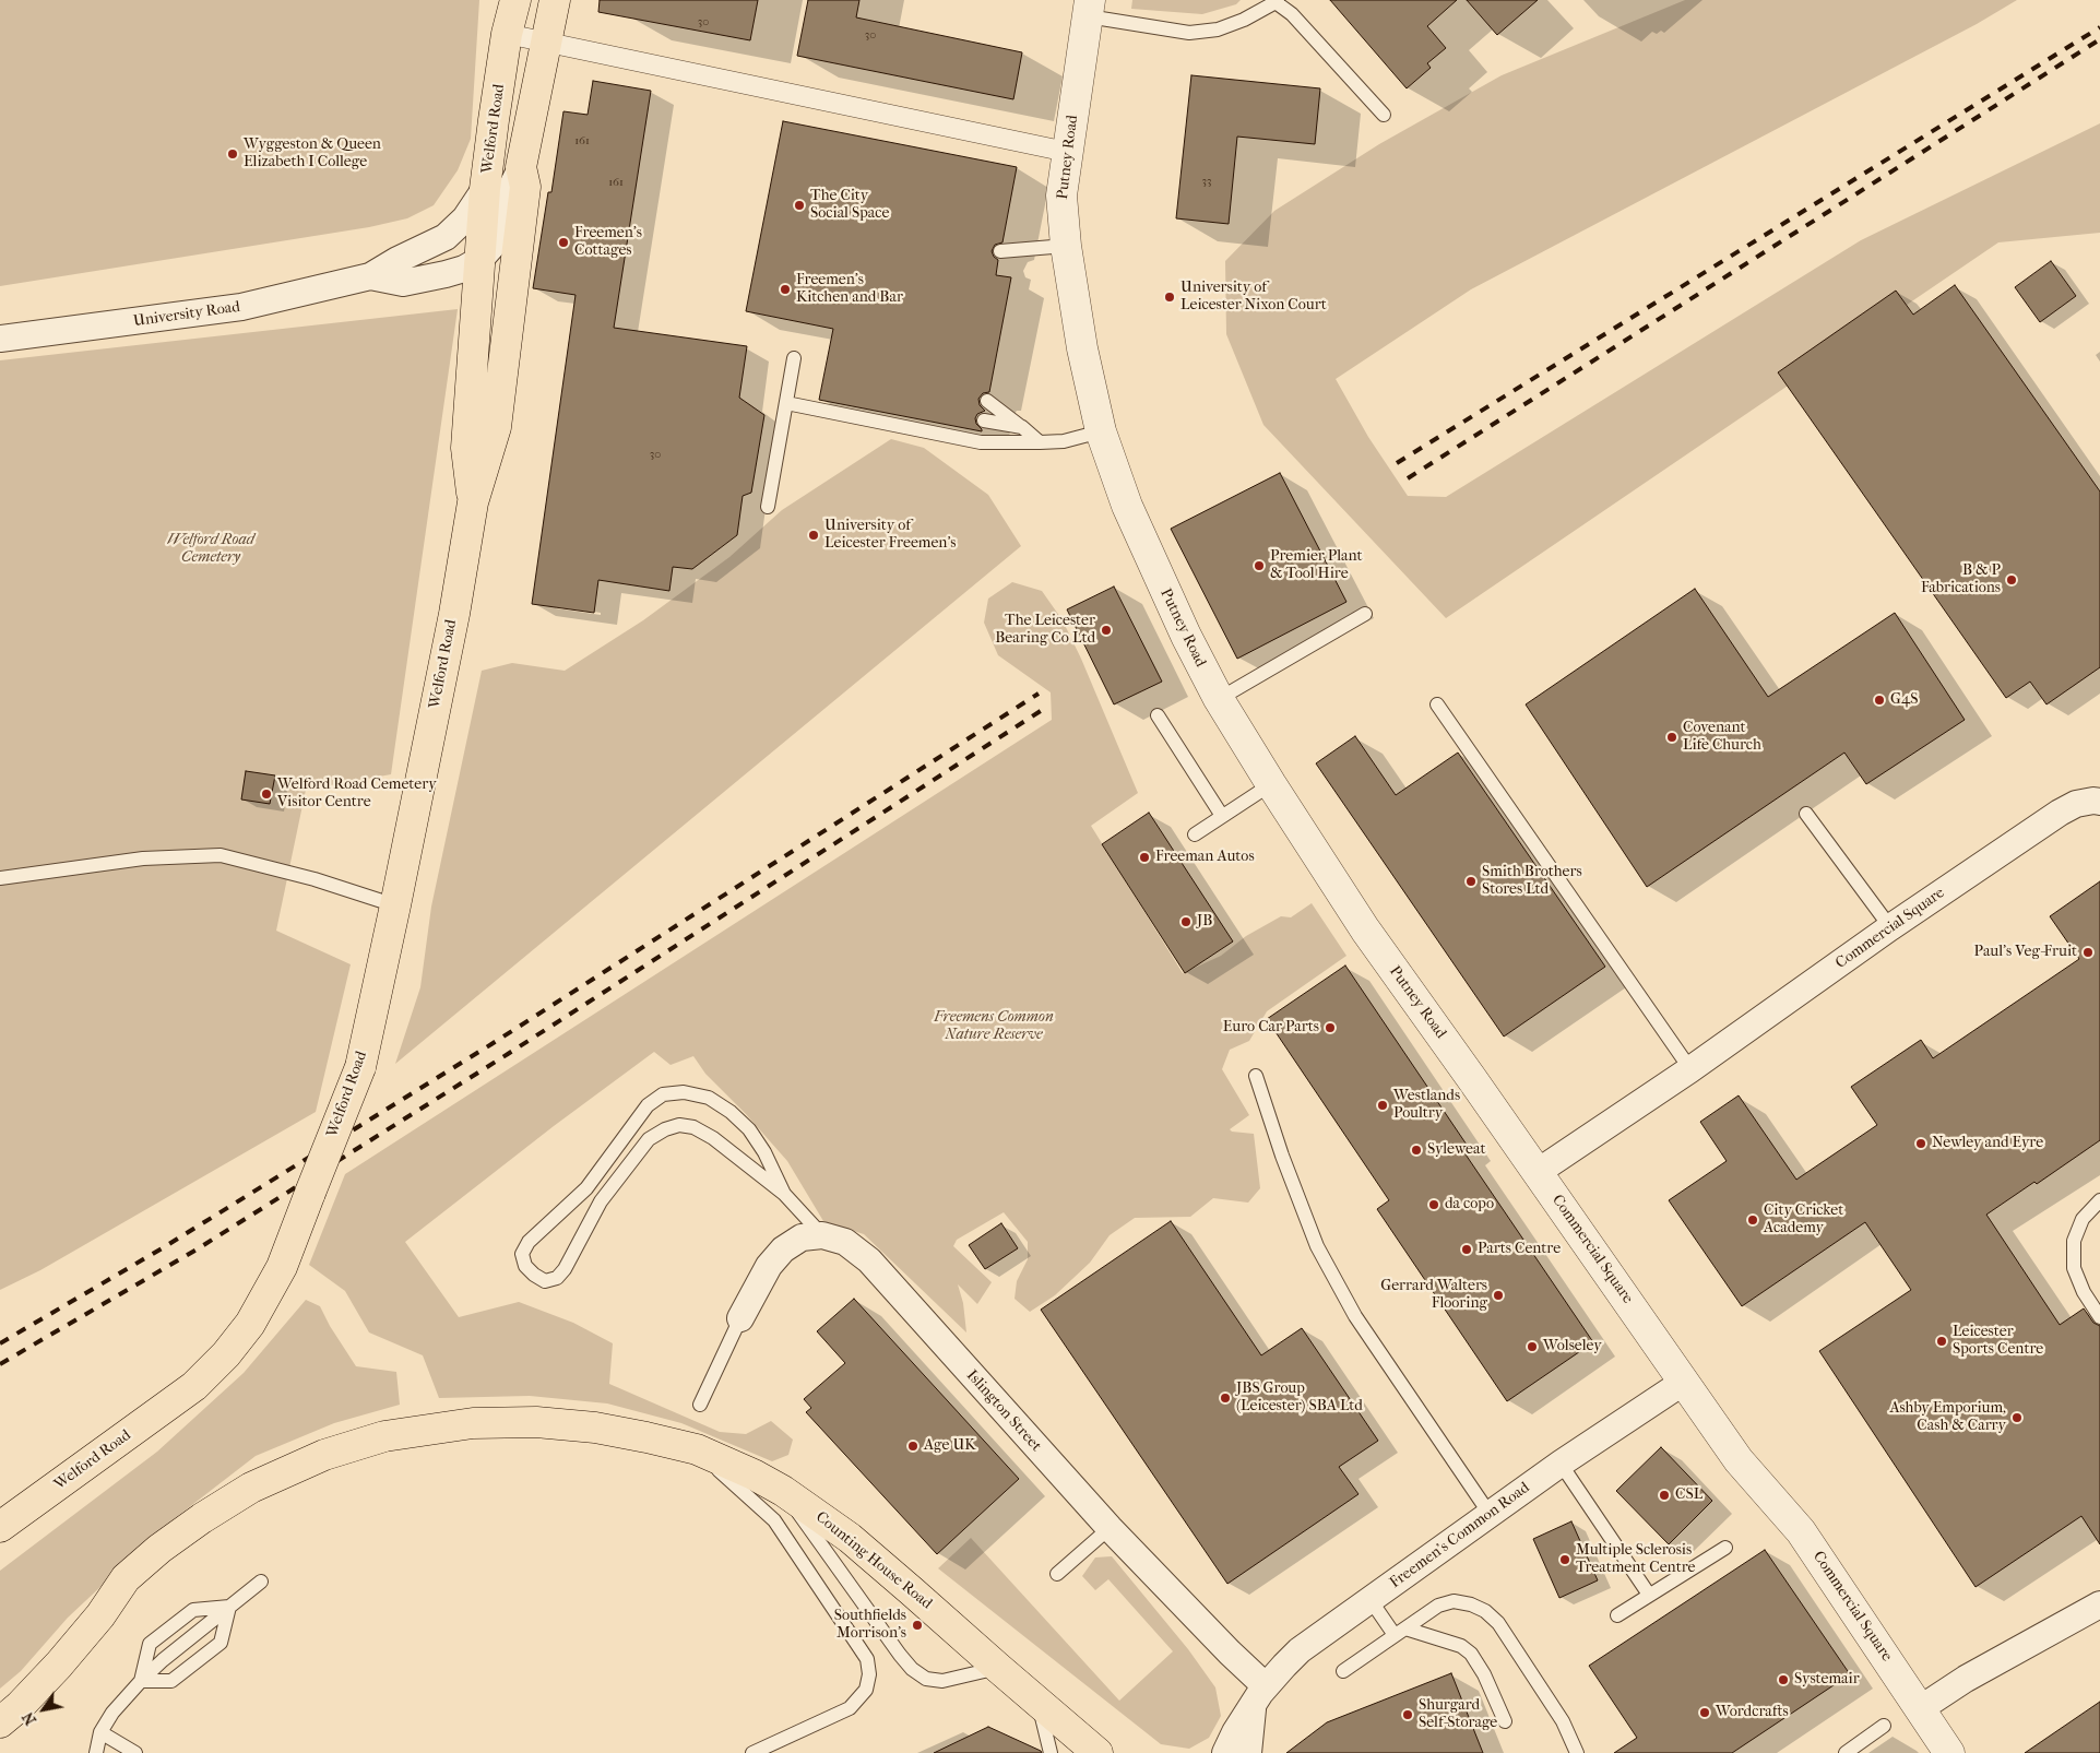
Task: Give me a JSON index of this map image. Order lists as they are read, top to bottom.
{
  "streets": {
    "main road": ["Welford Road", "Counting House Road"],
    "street": [
      "Putney Road",
      "University Road",
      "Commercial Square",
      "Islington Street",
      "Freemen's Common Road"
    ]
  },
  "crossings": [
    ["Welford Road", "University Road"],
    ["Putney Road", "Commercial Square"],
    ["Commercial Square", "Freemen's Common Road"],
    ["Islington Street", "Freemen's Common Road"]
  ],
  "parks": ["Welford Road Cemetery", "Freemens Common Nature Reserve"],
  "places": [
    "Wyggeston & Queen Elizabeth I College",
    "The City Social Space",
    "Freemen's Cottages",
    "Freemen’s Kitchen and Bar",
    "University of Leicester Nixon Court",
    "University of Leicester Freemen's",
    "Premier Plant & Tool Hire",
    "B & P Fabrications",
    "The Leicester Bearing Co Ltd",
    "G4S",
    "Covenant Life Church",
    "Welford Road Cemetery Visitor Centre",
    "Freeman Autos",
    "Smith Brothers Stores Ltd",
    "JB",
    "Paul's Veg-Fruit",
    "Euro Car Parts",
    "Westlands Poultry",
    "Newley and Eyre",
    "Syleweat",
    "da copo",
    "City Cricket Academy",
    "Parts Centre",
    "Gerrard Walters Flooring",
    "Leicester Sports Centre",
    "Wolseley",
    "JBS Group (Leicester) SBA Ltd",
    "Ashby Emporium, Cash & Carry",
    "Age UK",
    "CSL",
    "Multiple Sclerosis Treatment Centre",
    "Southfields Morrison's",
    "Systemair",
    "Wordcrafts",
    "Shurgard Self-Storage"
  ],
  "house_numbers": [
    "30",
    "30",
    "161",
    "33",
    "161",
    "30"
  ],
  "north": "bottom left"
}
